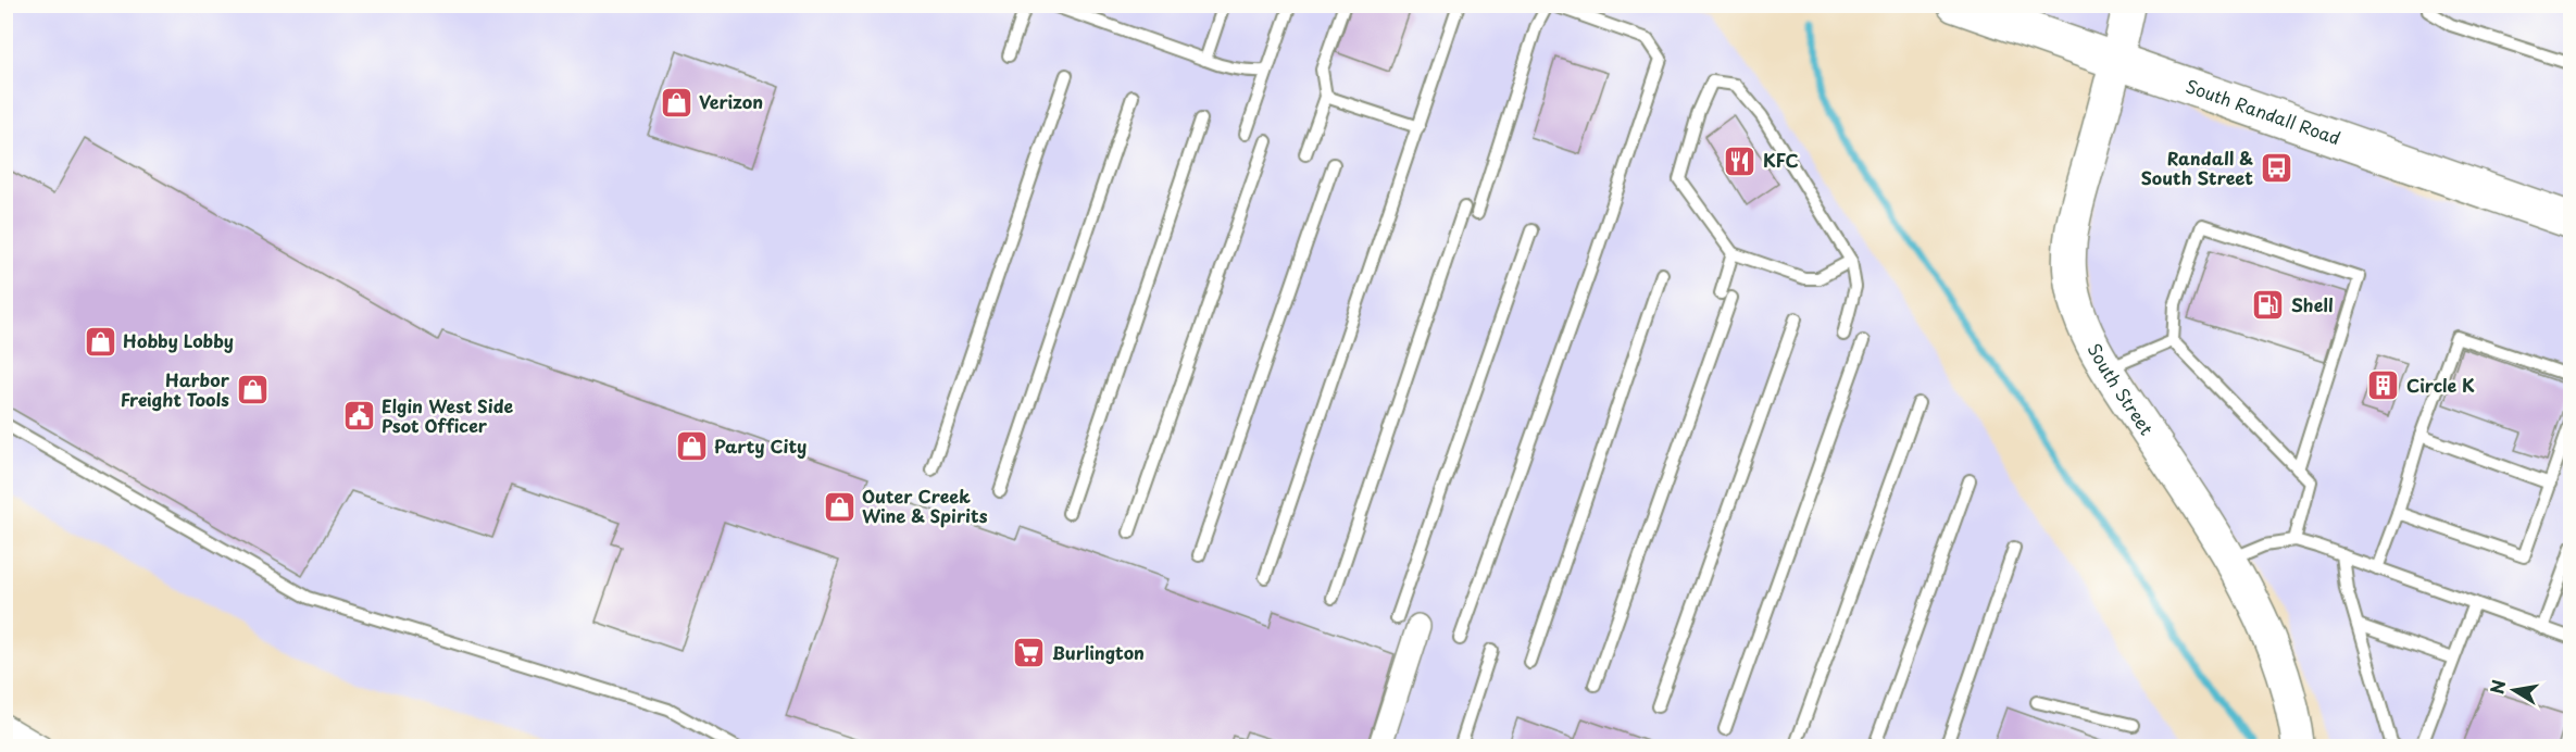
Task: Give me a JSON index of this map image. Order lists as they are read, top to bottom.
{
  "streets": {
    "main road": ["South Randall Road"],
    "street": ["South Street"]
  },
  "crossings": [
    ["South Randall Road", "South Street"]
  ],
  "places": {
    "shop": [
      "Verizon",
      "Hobby Lobby",
      "Harbor Freight Tools",
      "Party City",
      "Outer Creek Wine & Spirits"
    ],
    "restaurant": ["KFC"],
    "bus stop": ["Randall & South Street"],
    "fuel station": ["Shell"],
    "building": ["Circle K"],
    "public building": ["Elgin West Side Psot Officer"],
    "supermarket": ["Burlington"]
  },
  "north": "left"
}
